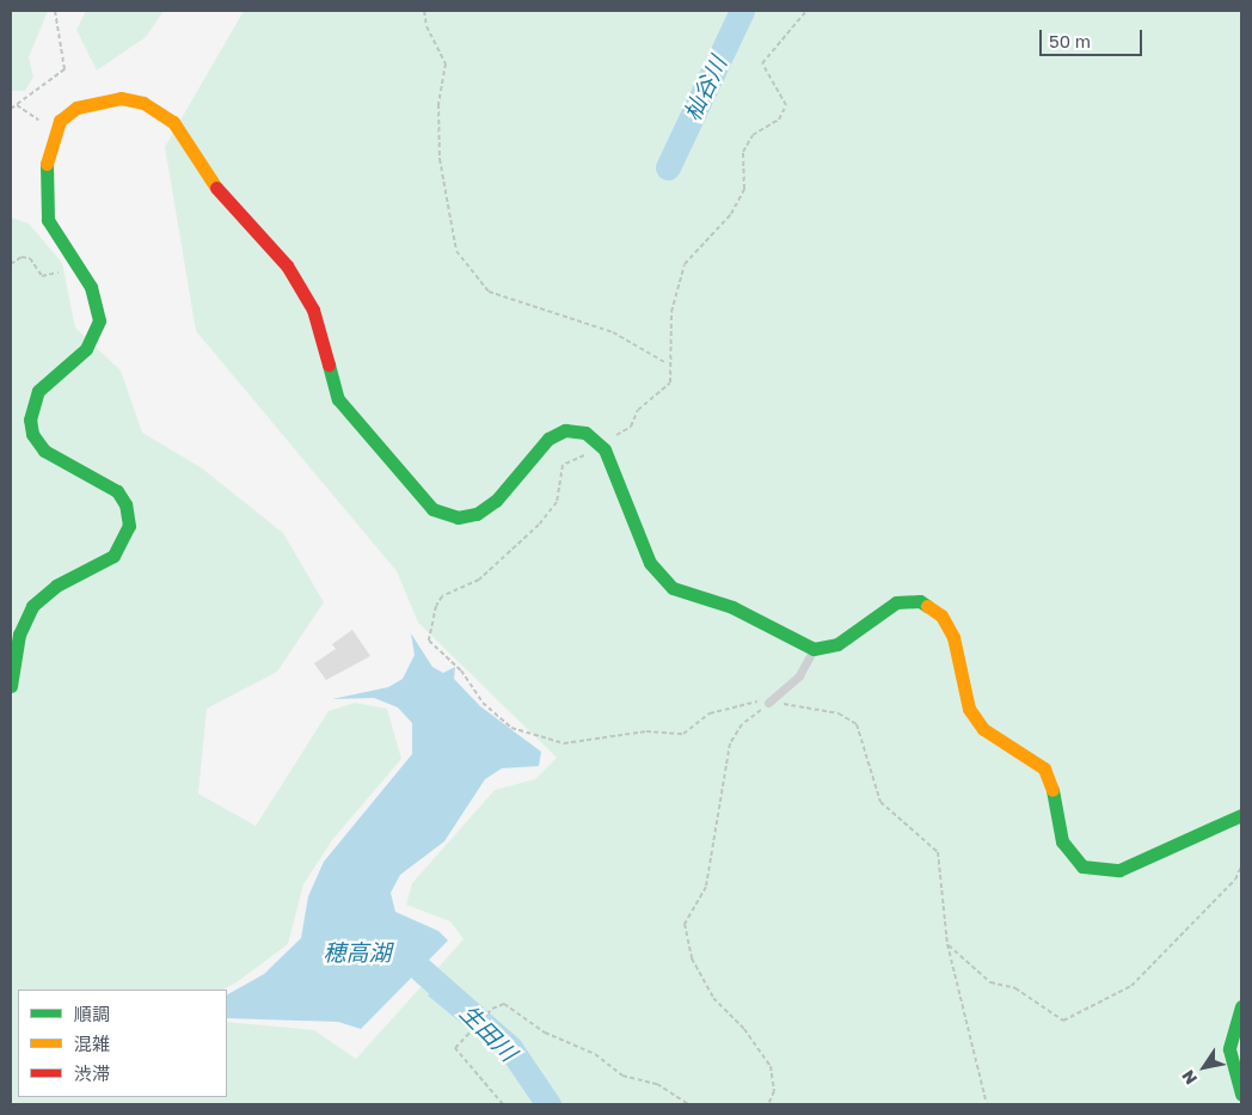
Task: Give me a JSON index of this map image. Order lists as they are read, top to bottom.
{
  "water": ["杣谷川", "穂高湖", "生田川"],
  "legend": ["順調", "混雑", "渋滞"],
  "scale_bar": "50 m",
  "north": "bottom left"
}
